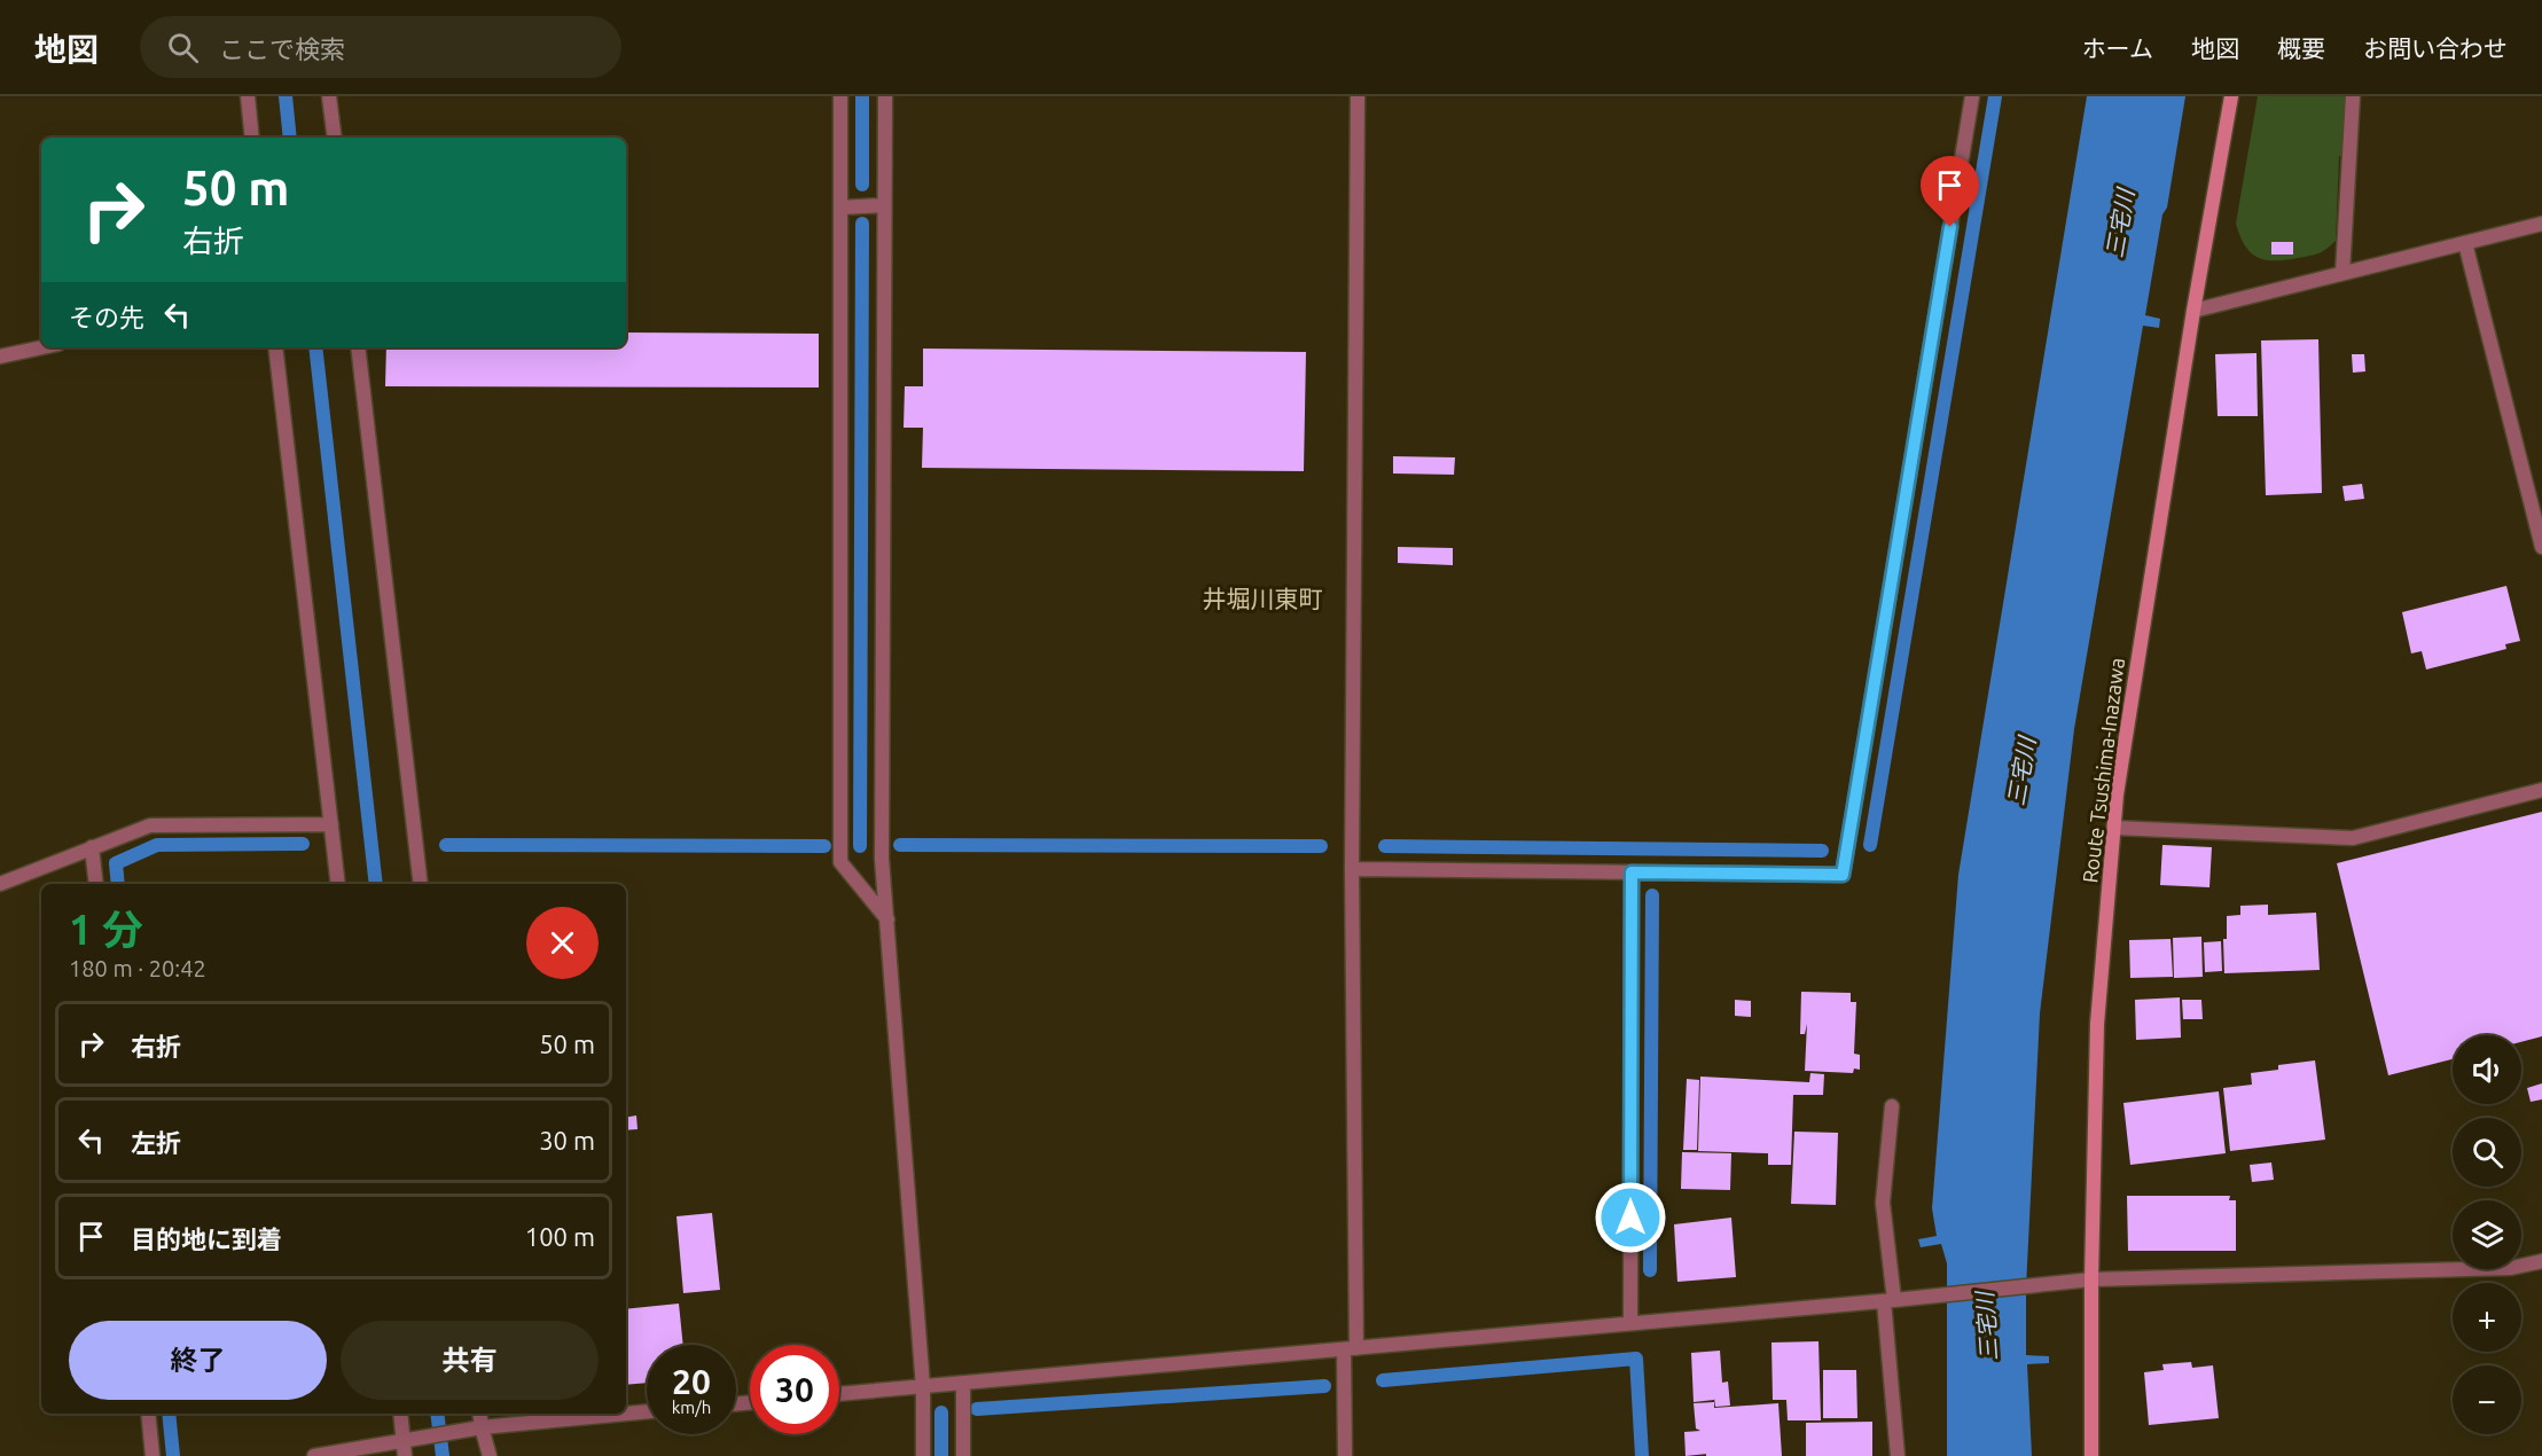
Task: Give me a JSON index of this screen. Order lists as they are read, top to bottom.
{
  "streets": {
    "main road": ["Route Tsushima-Inazawa"]
  },
  "districts": ["井堀川東町"],
  "water": ["三宅川"],
  "page": {
    "header": "地図",
    "search": "ここで検索",
    "nav": [
      "ホーム",
      "地図",
      "概要",
      "お問い合わせ"
    ],
    "turn": ["50 m", "右折"],
    "then": "その先",
    "heading": ["1 分", "180 m · 20:42"],
    "list": [
      {
        "name": "右折",
        "value": "50 m"
      },
      {
        "name": "左折",
        "value": "30 m"
      },
      {
        "name": "目的地に到着",
        "value": "100 m"
      }
    ],
    "map_buttons": ["+", "−"],
    "buttons": ["終了", "共有"],
    "speed": "20 km/h",
    "limit": "30"
  }
}
